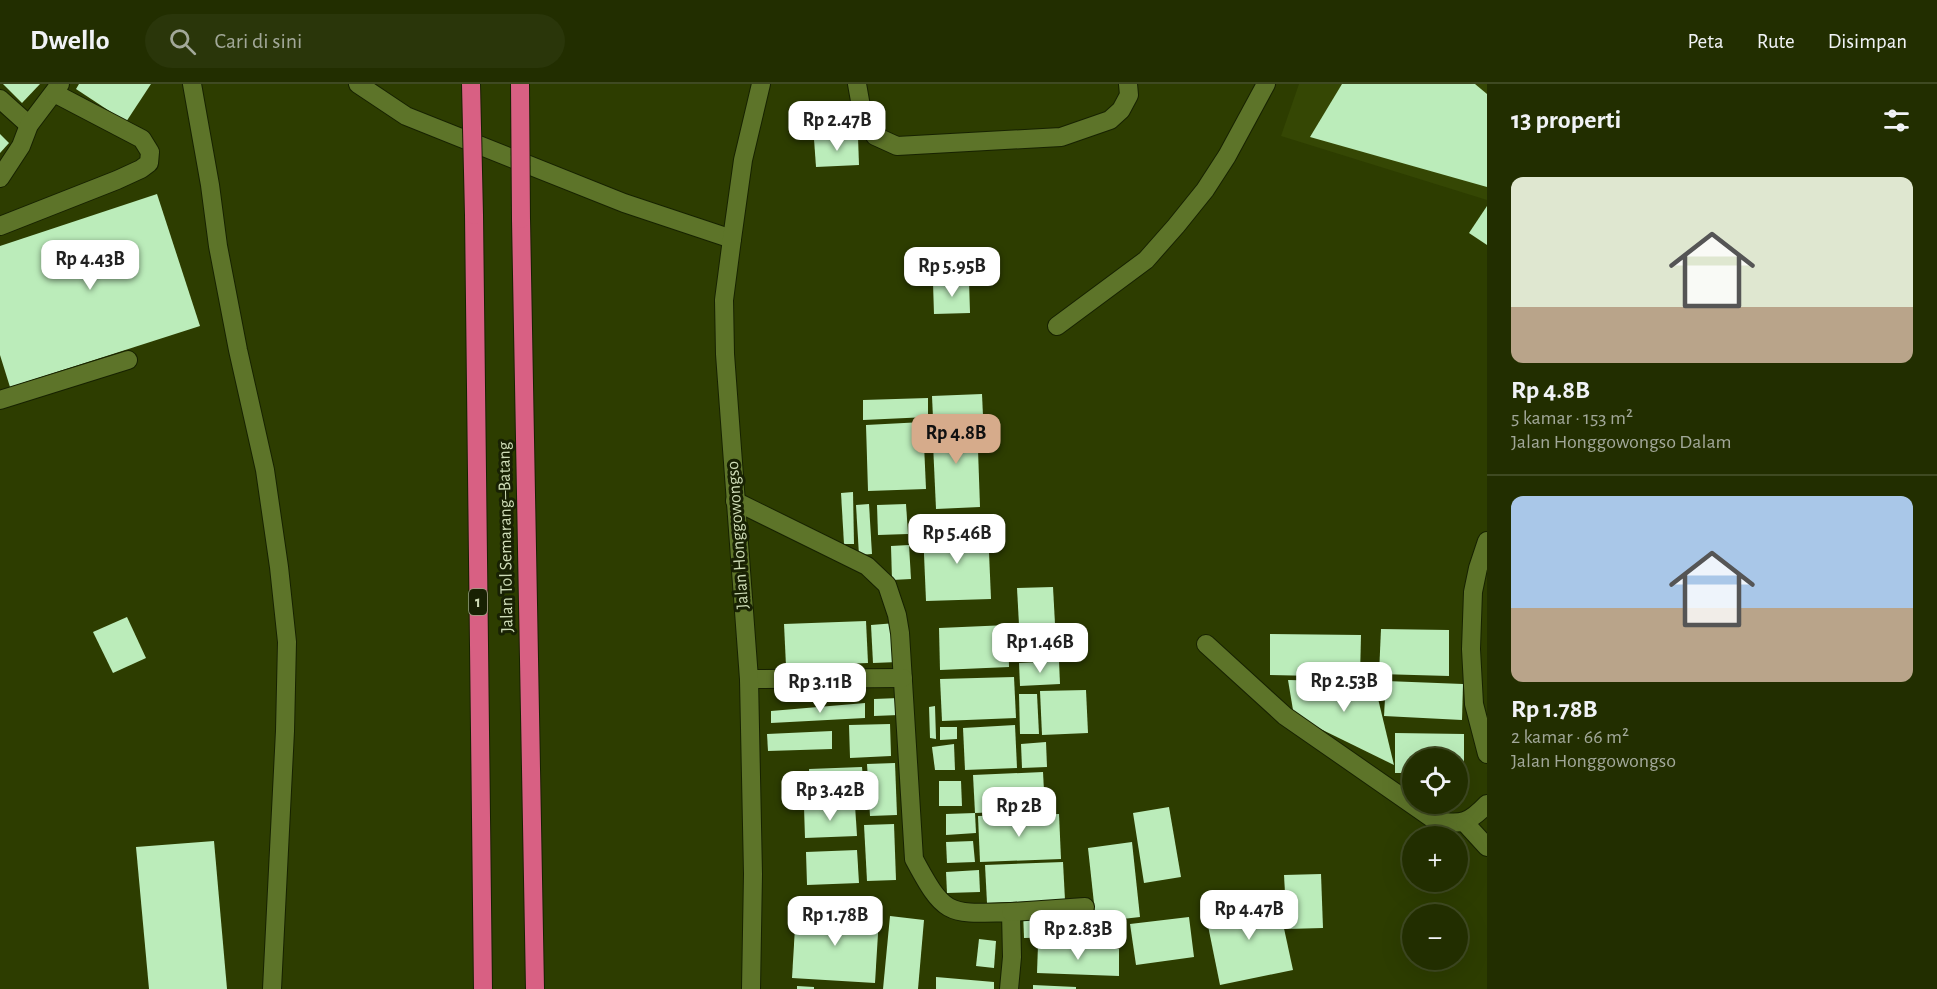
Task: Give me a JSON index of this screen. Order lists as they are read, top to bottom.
{
  "streets": {
    "highway": ["Jalan Tol Semarang–Batang", "1"],
    "street": ["Jalan Honggowongso"]
  },
  "page": {
    "header": "Dwello",
    "search": "Cari di sini",
    "nav": ["Peta", "Rute", "Disimpan"],
    "heading": "13 properti",
    "price": [
      "Rp 2.47B",
      "Rp 4.43B",
      "Rp 5.95B",
      "Rp 4.8B",
      "Rp 5.46B",
      "Rp 1.46B",
      "Rp 2.53B",
      "Rp 3.11B",
      "Rp 3.42B",
      "Rp 2B",
      "Rp 4.47B",
      "Rp 1.78B",
      "Rp 2.83B"
    ],
    "list": [
      {
        "name": "Rp 4.8B",
        "note": "5 kamar · 153 m² · Jalan Honggowongso Dalam"
      },
      {
        "name": "Rp 1.78B",
        "note": "2 kamar · 66 m² · Jalan Honggowongso"
      }
    ],
    "map_buttons": ["+", "−"]
  }
}
